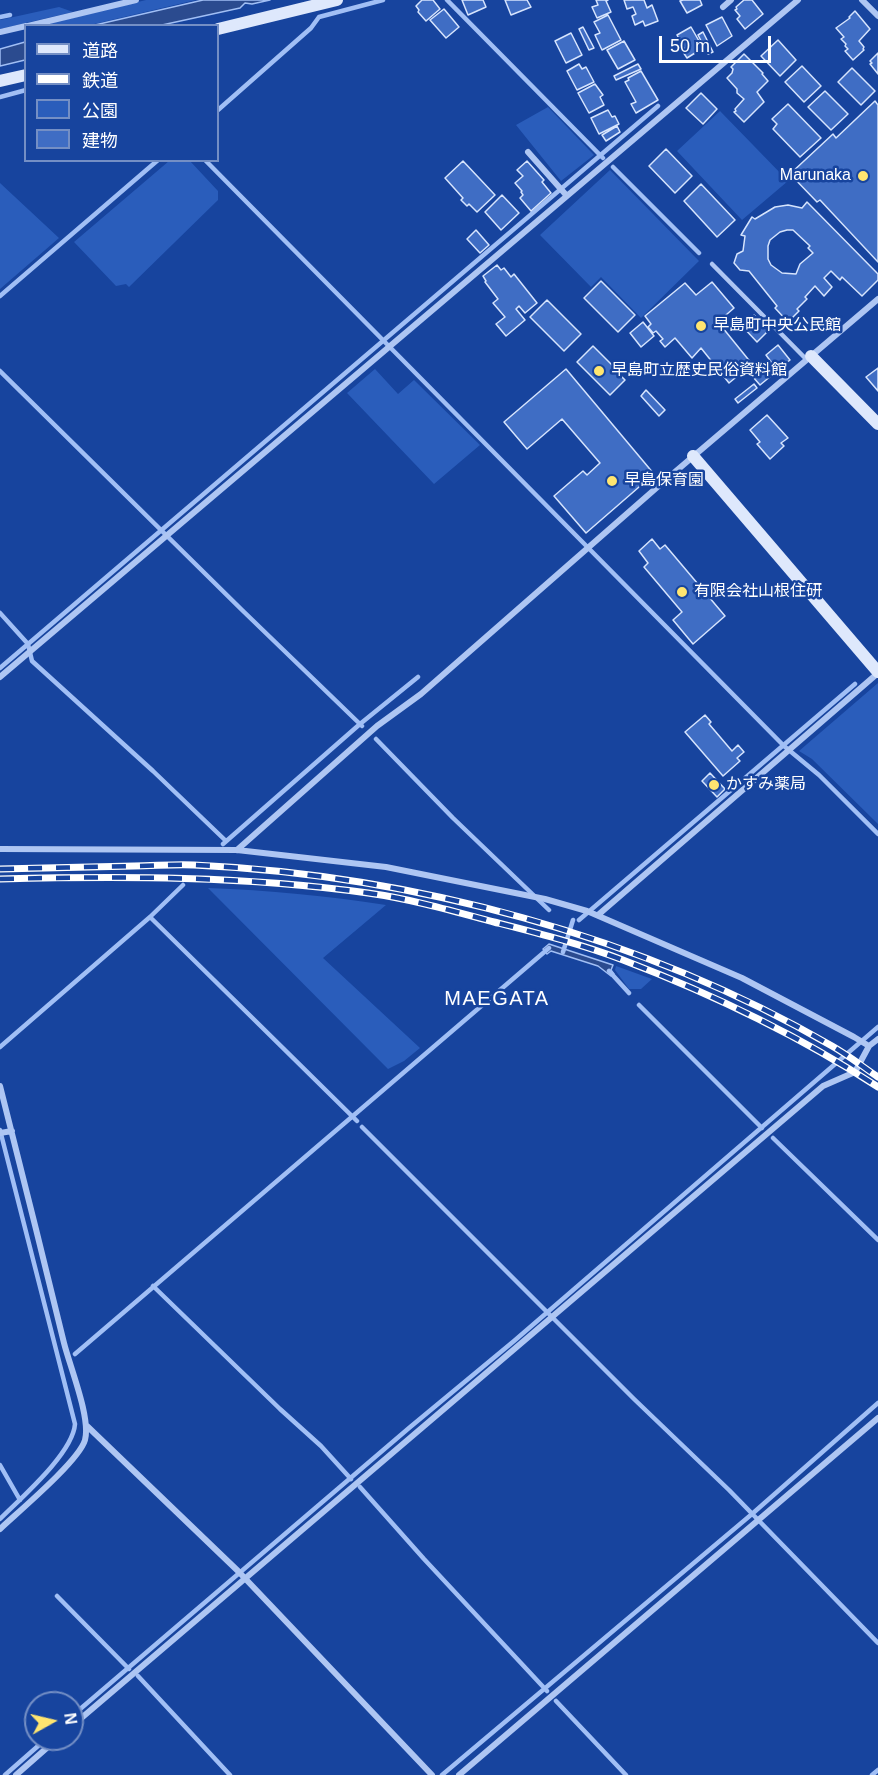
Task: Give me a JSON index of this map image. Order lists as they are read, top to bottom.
{
  "districts": ["MAEGATA"],
  "places": [
    "Marunaka",
    "早島町中央公民館",
    "早島町立歴史民俗資料館",
    "早島保育園",
    "有限会社山根住研",
    "かすみ薬局"
  ],
  "legend": [
    "道路",
    "鉄道",
    "公園",
    "建物"
  ],
  "scale_bar": "50 m",
  "north": "right"
}
